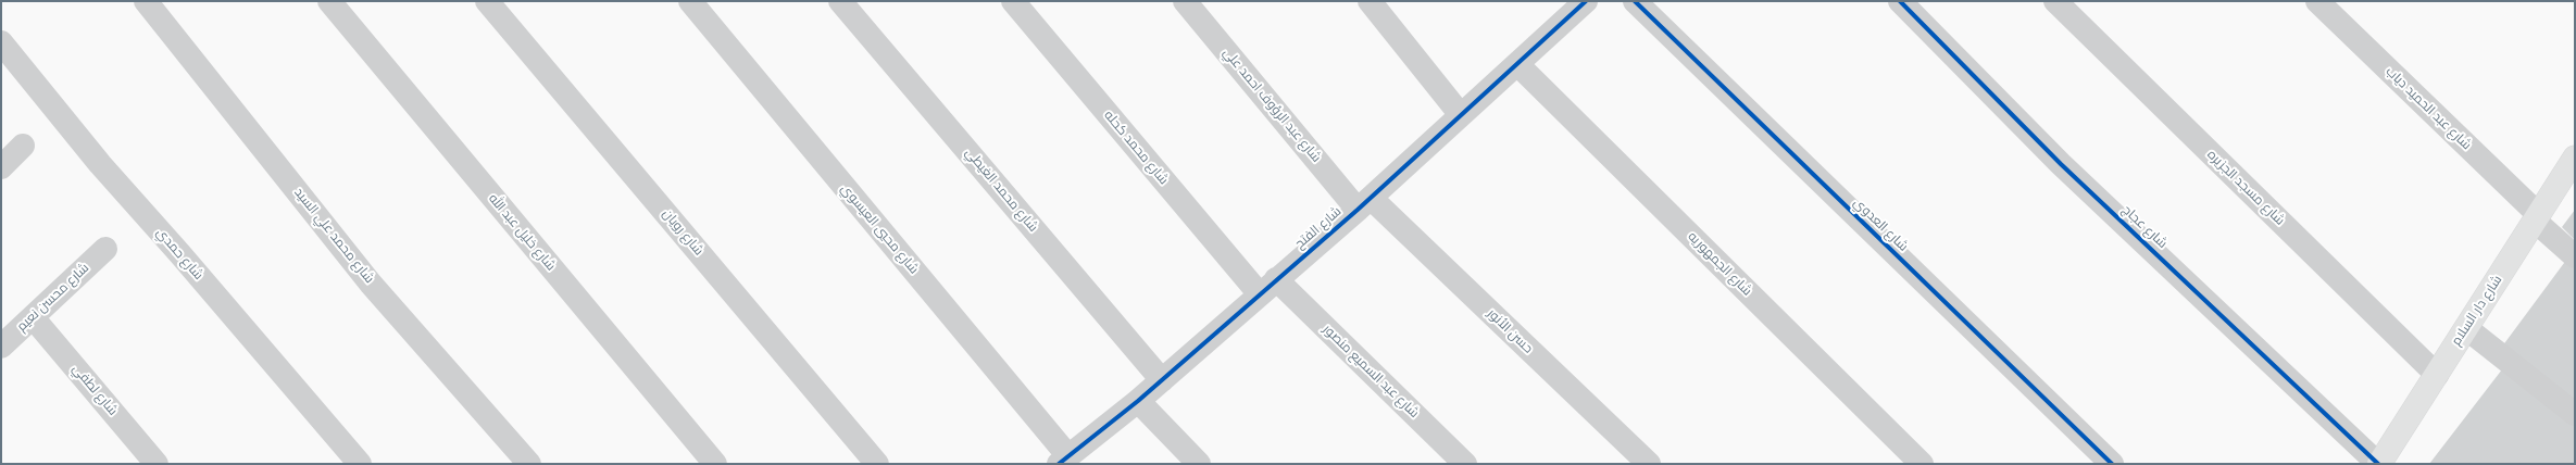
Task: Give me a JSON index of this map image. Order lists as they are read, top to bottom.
{
  "streets": {
    "main road": ["شارع دار السلام"],
    "street": [
      "شارع عبد الرؤوف احمد علي",
      "شارع عبد الحميد دياب",
      "شارع محمد كحله",
      "شارع مسجد الجزيره",
      "شارع محمد الغيطي",
      "شارع العدوي",
      "شارع عجاج",
      "شارع الفتح",
      "شارع محيي العيسوي",
      "شارع خليل عبد الله",
      "شارع رويان",
      "شارع محمد علي السيد",
      "شارع حمدي",
      "شارع الجمهوريه",
      "شارع محسن نعيم",
      "حسن الأنور",
      "شارع عبد السميع منصور",
      "شارع لطفي"
    ]
  },
  "crossings": [
    ["شارع عبد الرؤوف احمد علي", "شارع الفتح"],
    ["شارع عبد الرؤوف احمد علي", "حسن الأنور"],
    ["شارع عبد الحميد دياب", "شارع دار السلام"],
    ["شارع محمد كحله", "شارع الفتح"],
    ["شارع محمد كحله", "شارع عبد السميع منصور"],
    ["شارع مسجد الجزيره", "شارع دار السلام"],
    ["شارع محمد الغيطي", "شارع الفتح"],
    ["شارع عجاج", "شارع دار السلام"],
    ["شارع الفتح", "شارع محيي العيسوي"],
    ["شارع الفتح", "شارع الجمهوريه"],
    ["شارع الفتح", "حسن الأنور"],
    ["شارع الفتح", "شارع عبد السميع منصور"],
    ["شارع محسن نعيم", "شارع لطفي"]
  ]
}
